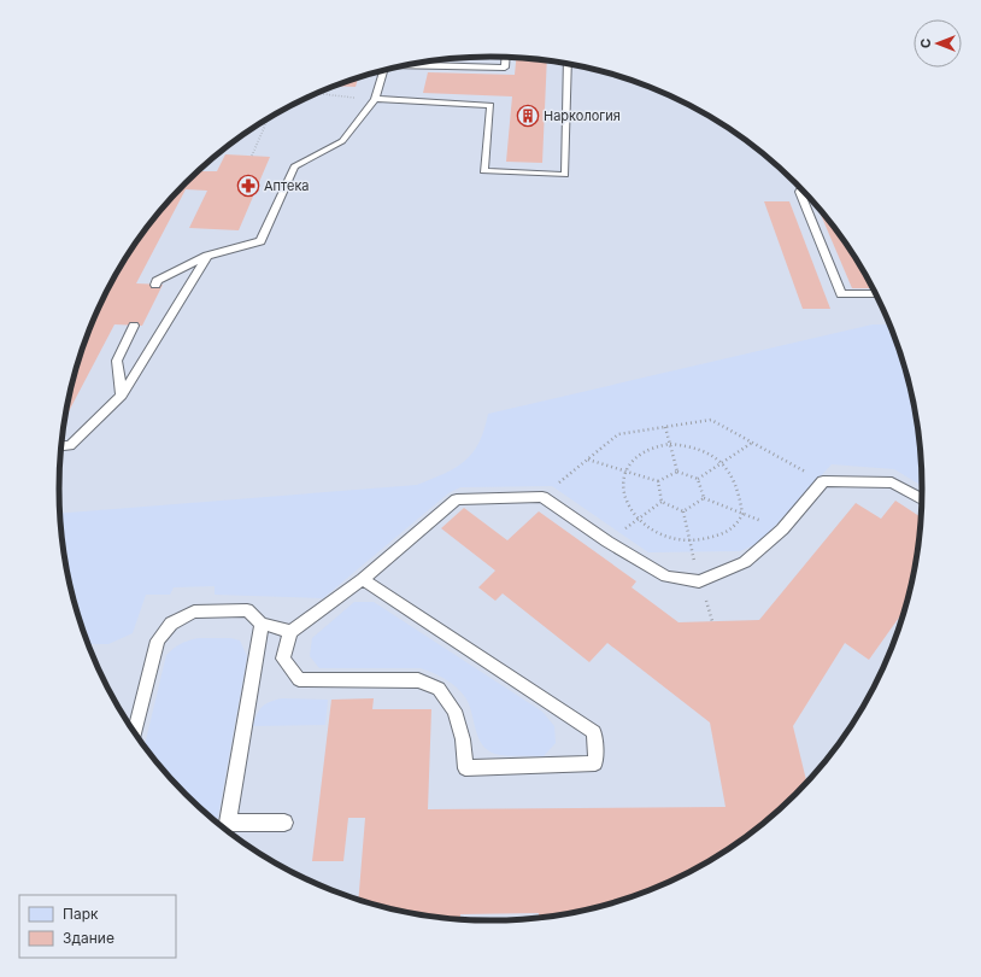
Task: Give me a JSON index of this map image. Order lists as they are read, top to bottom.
{
  "places": {
    "building": ["Наркология"],
    "pharmacy": ["Аптека"]
  },
  "legend": ["Парк", "Здание"],
  "north": "left"
}
